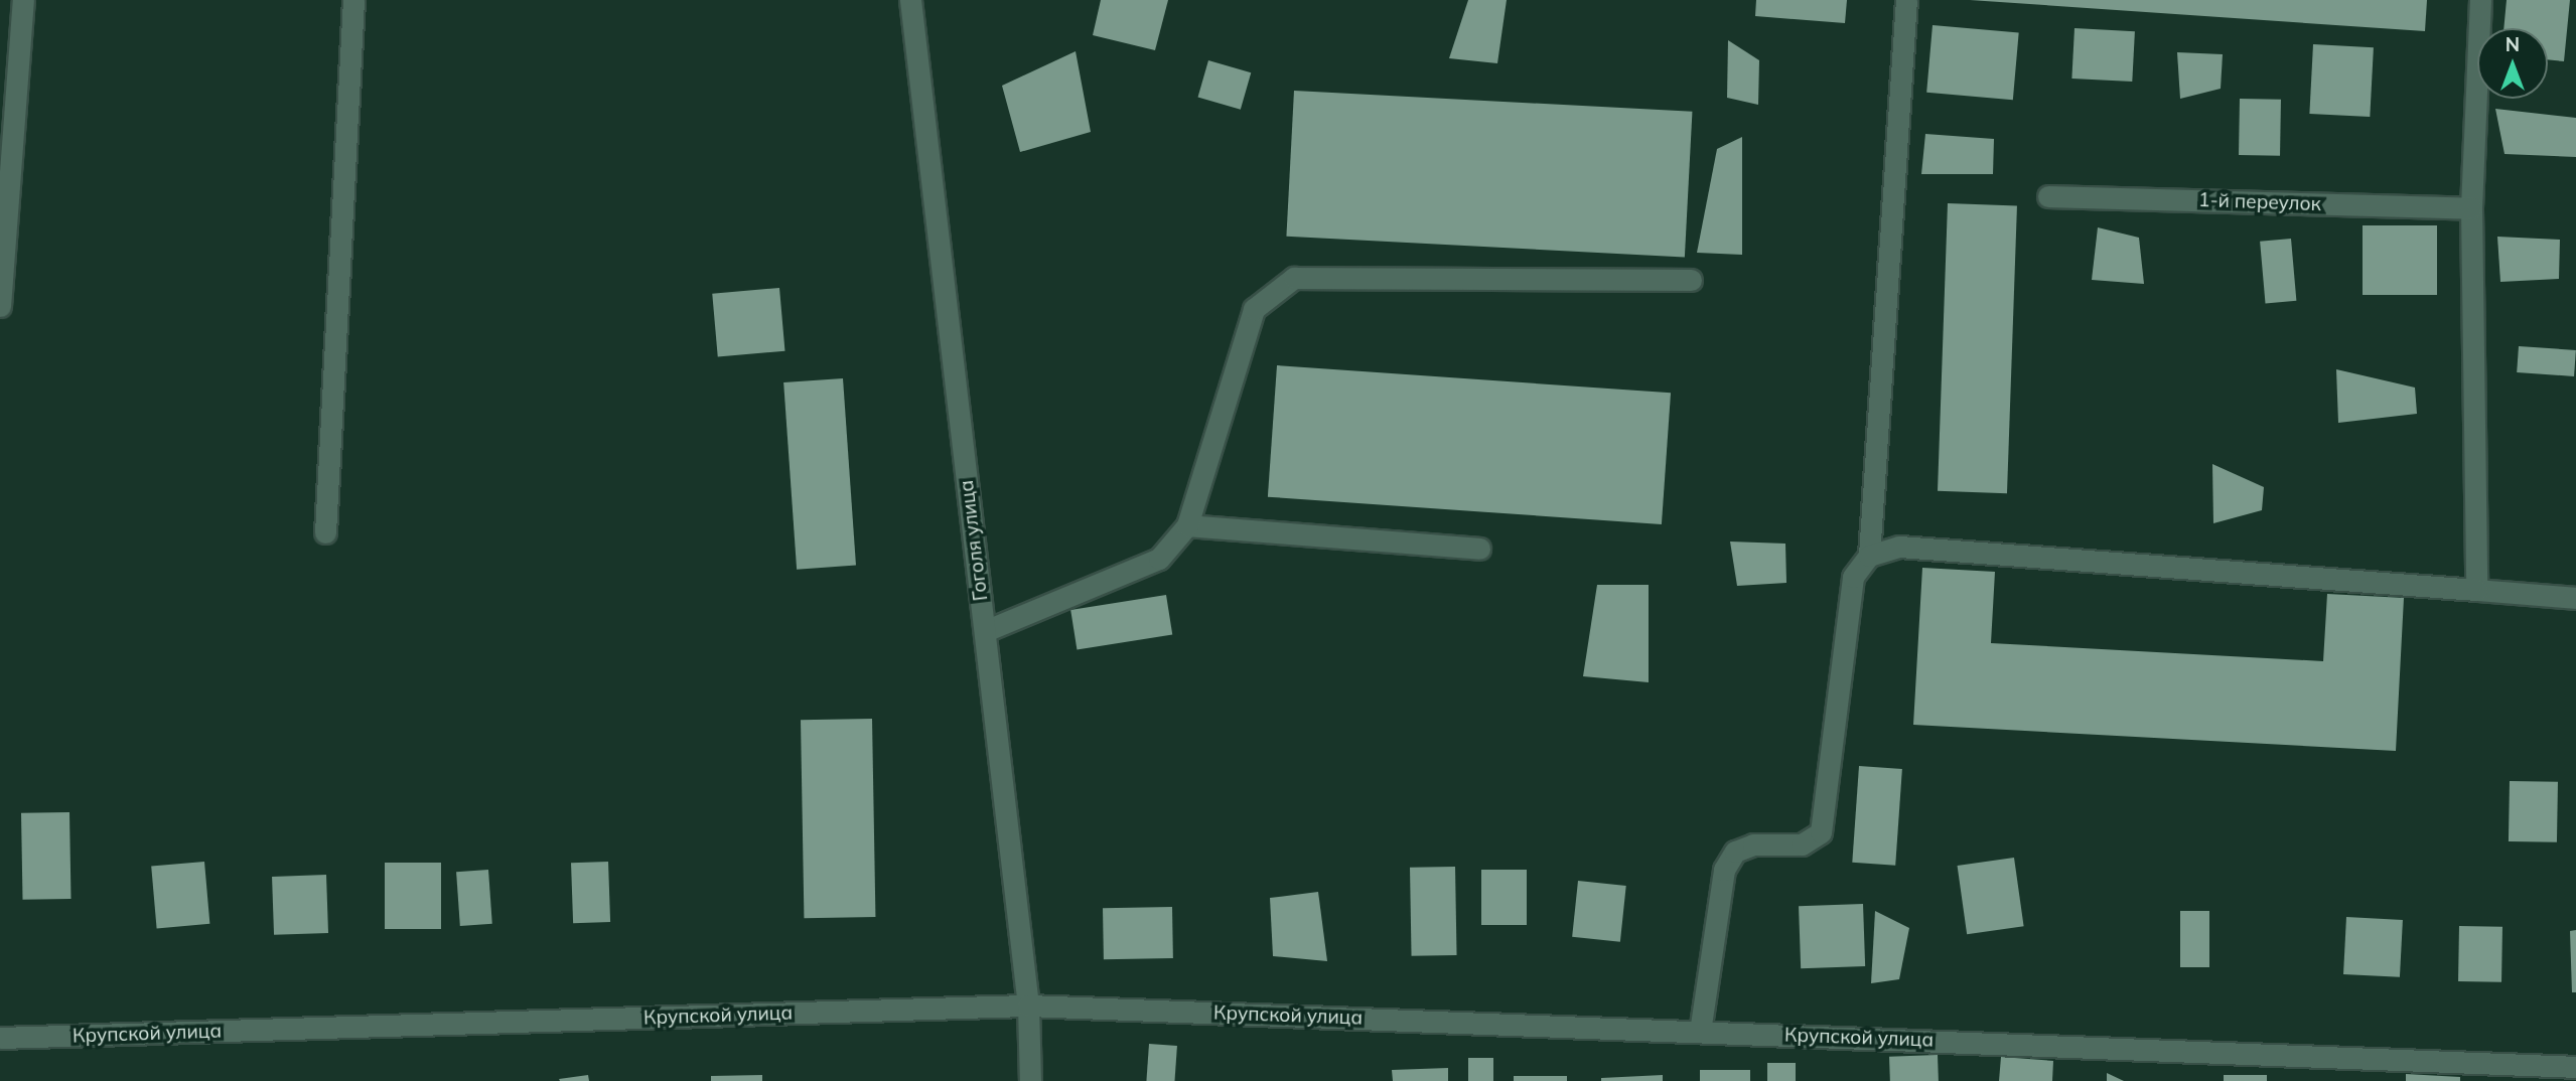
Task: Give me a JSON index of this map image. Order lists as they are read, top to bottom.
{
  "streets": {
    "street": ["1-й переулок", "Гоголя улица", "Крупской улица"]
  },
  "crossings": [
    ["Гоголя улица", "Крупской улица"]
  ],
  "north": "top"
}
